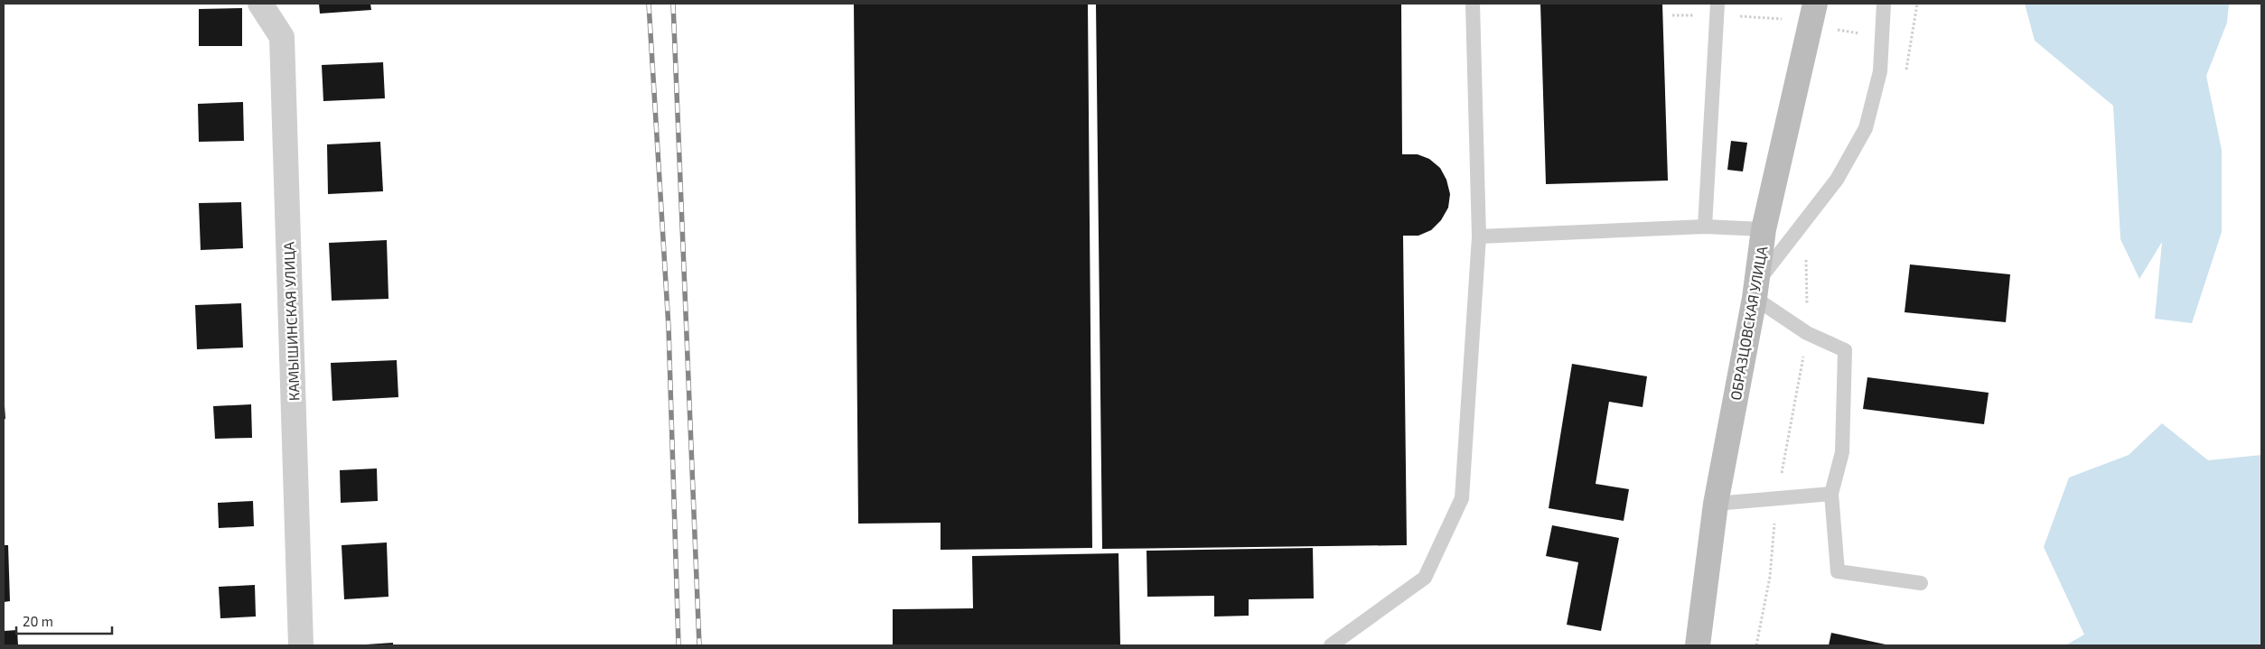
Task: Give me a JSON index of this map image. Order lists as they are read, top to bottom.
{
  "streets": {
    "main road": ["ОБРАЗЦОВСКАЯ УЛИЦА"],
    "street": ["КАМЫШИНСКАЯ УЛИЦА"]
  },
  "scale_bar": "20 m"
}
